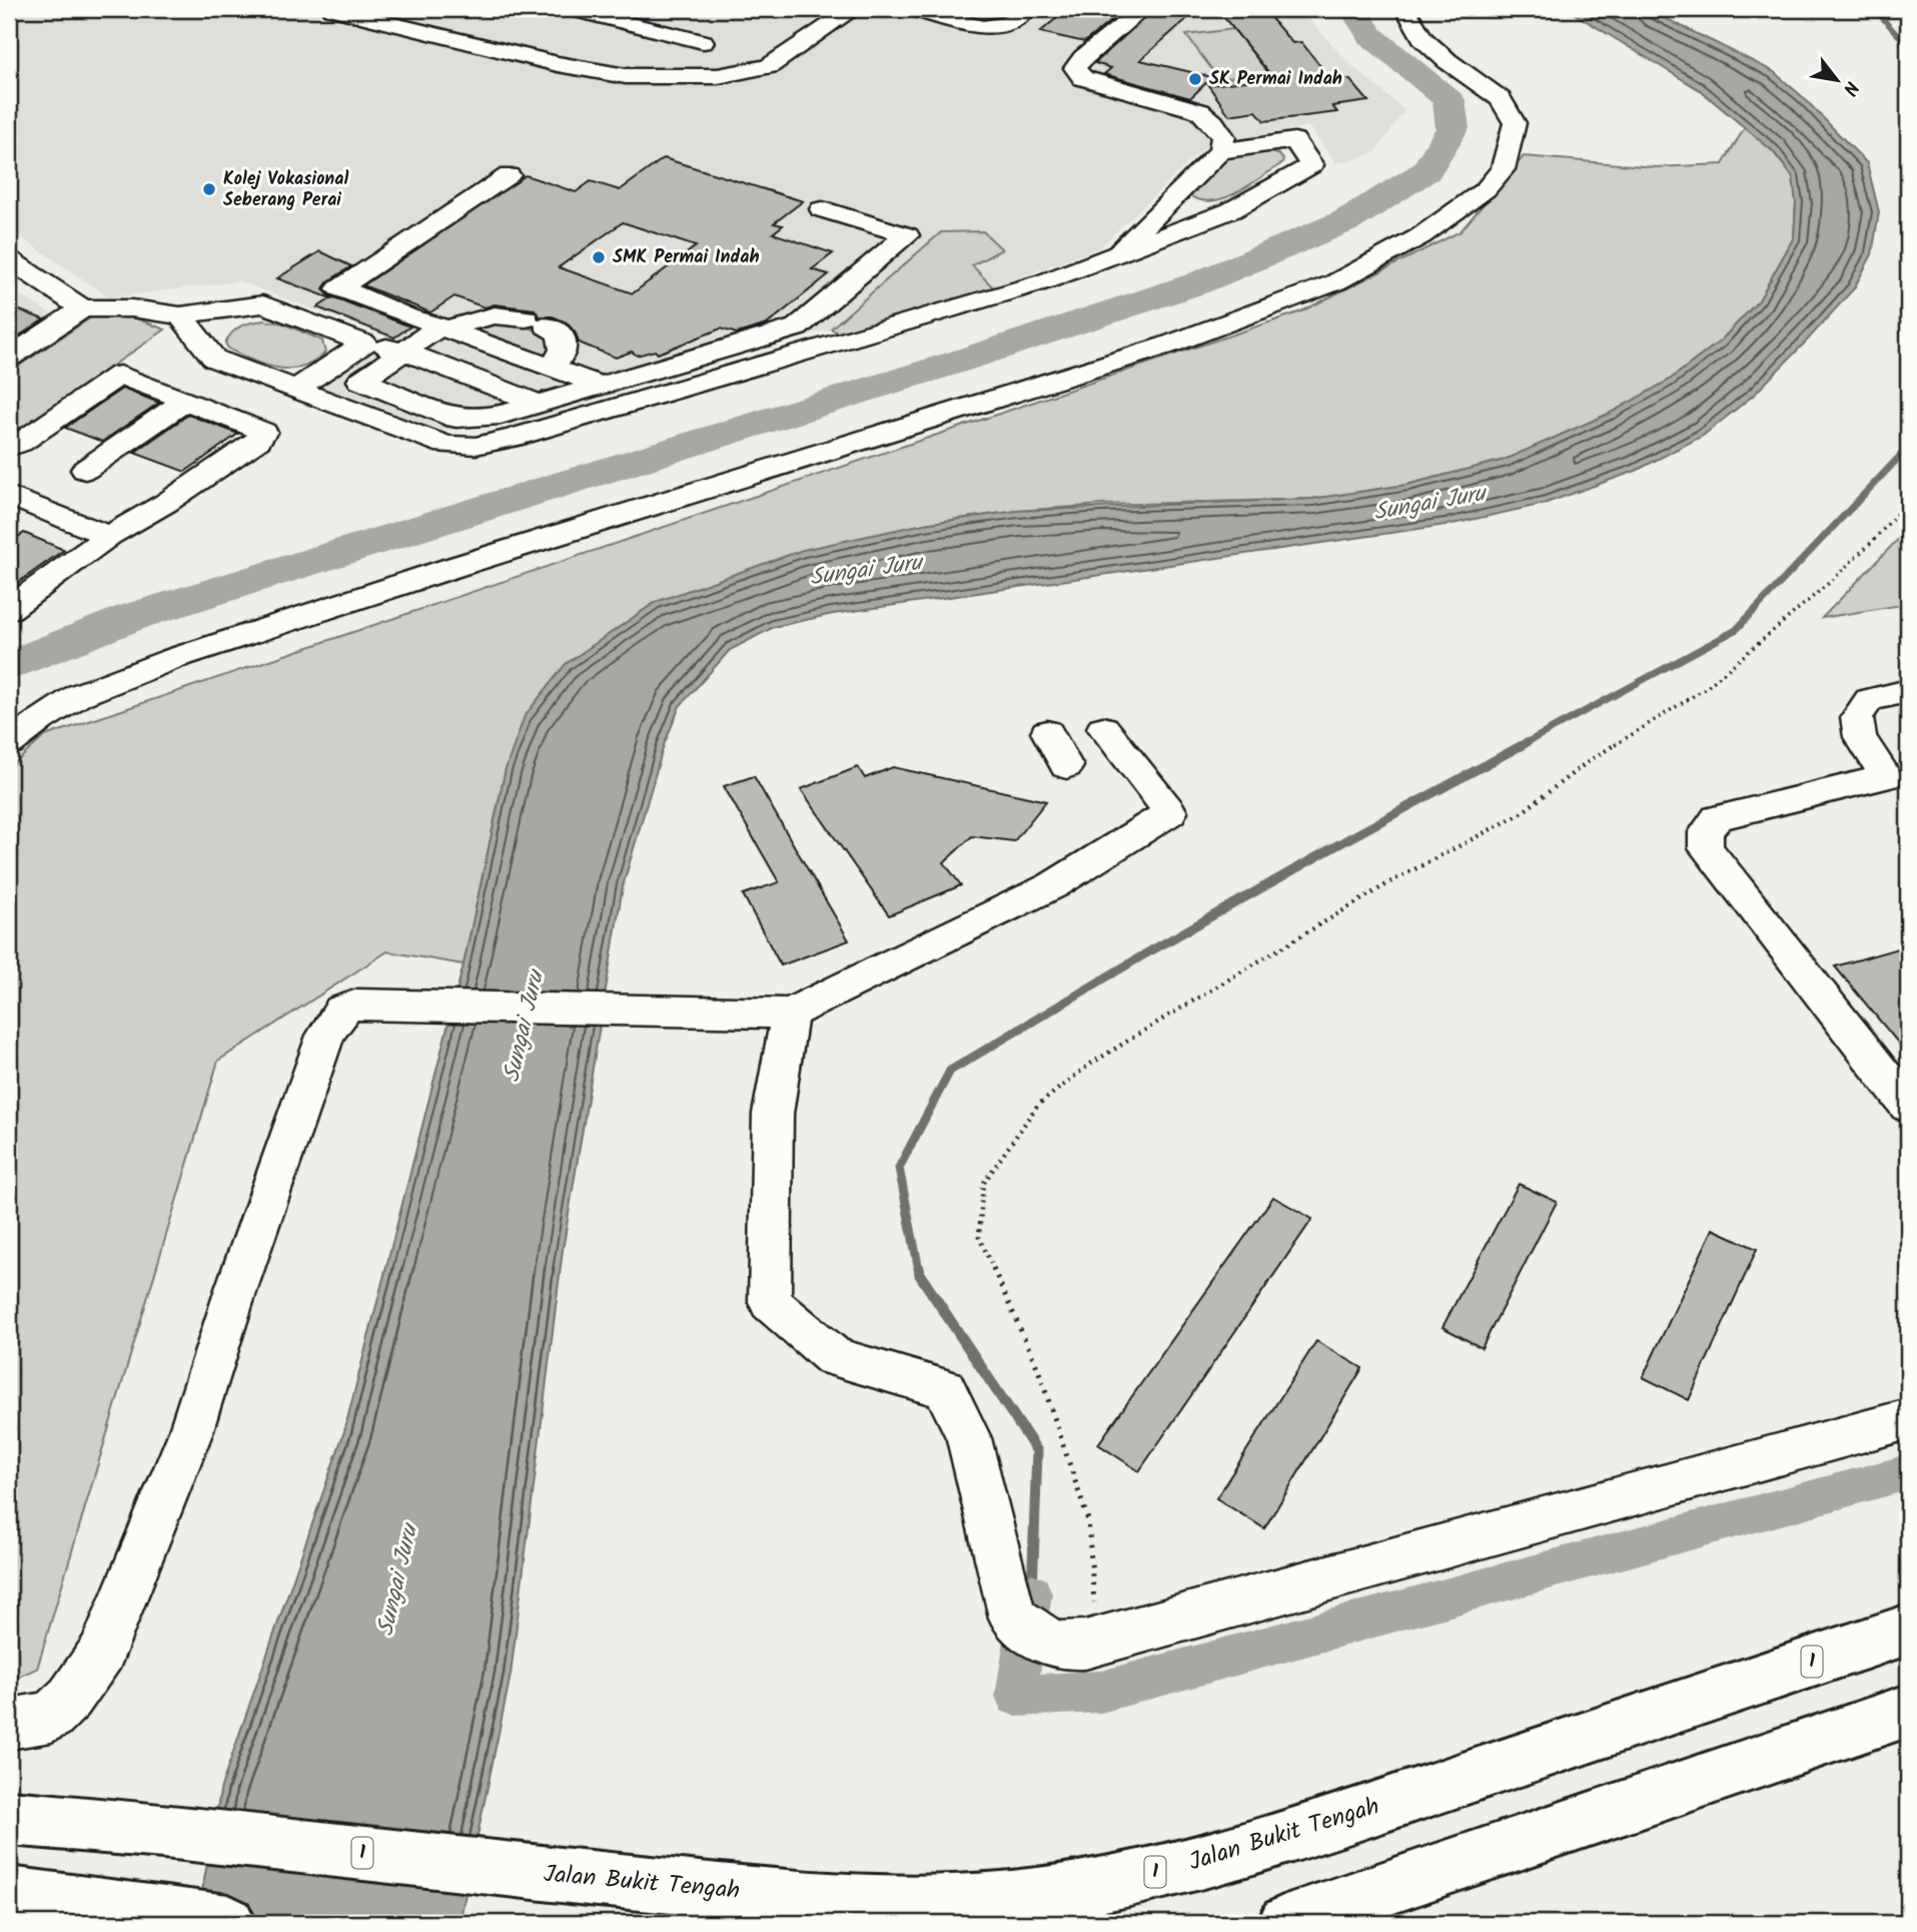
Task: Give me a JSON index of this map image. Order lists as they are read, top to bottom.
{
  "streets": {
    "highway": ["1", "Jalan Bukit Tengah"]
  },
  "water": ["Sungai Juru"],
  "places": ["SK Permai Indah", "Kolej Vokasional Seberang Perai", "SMK Permai Indah"],
  "north": "bottom right"
}
